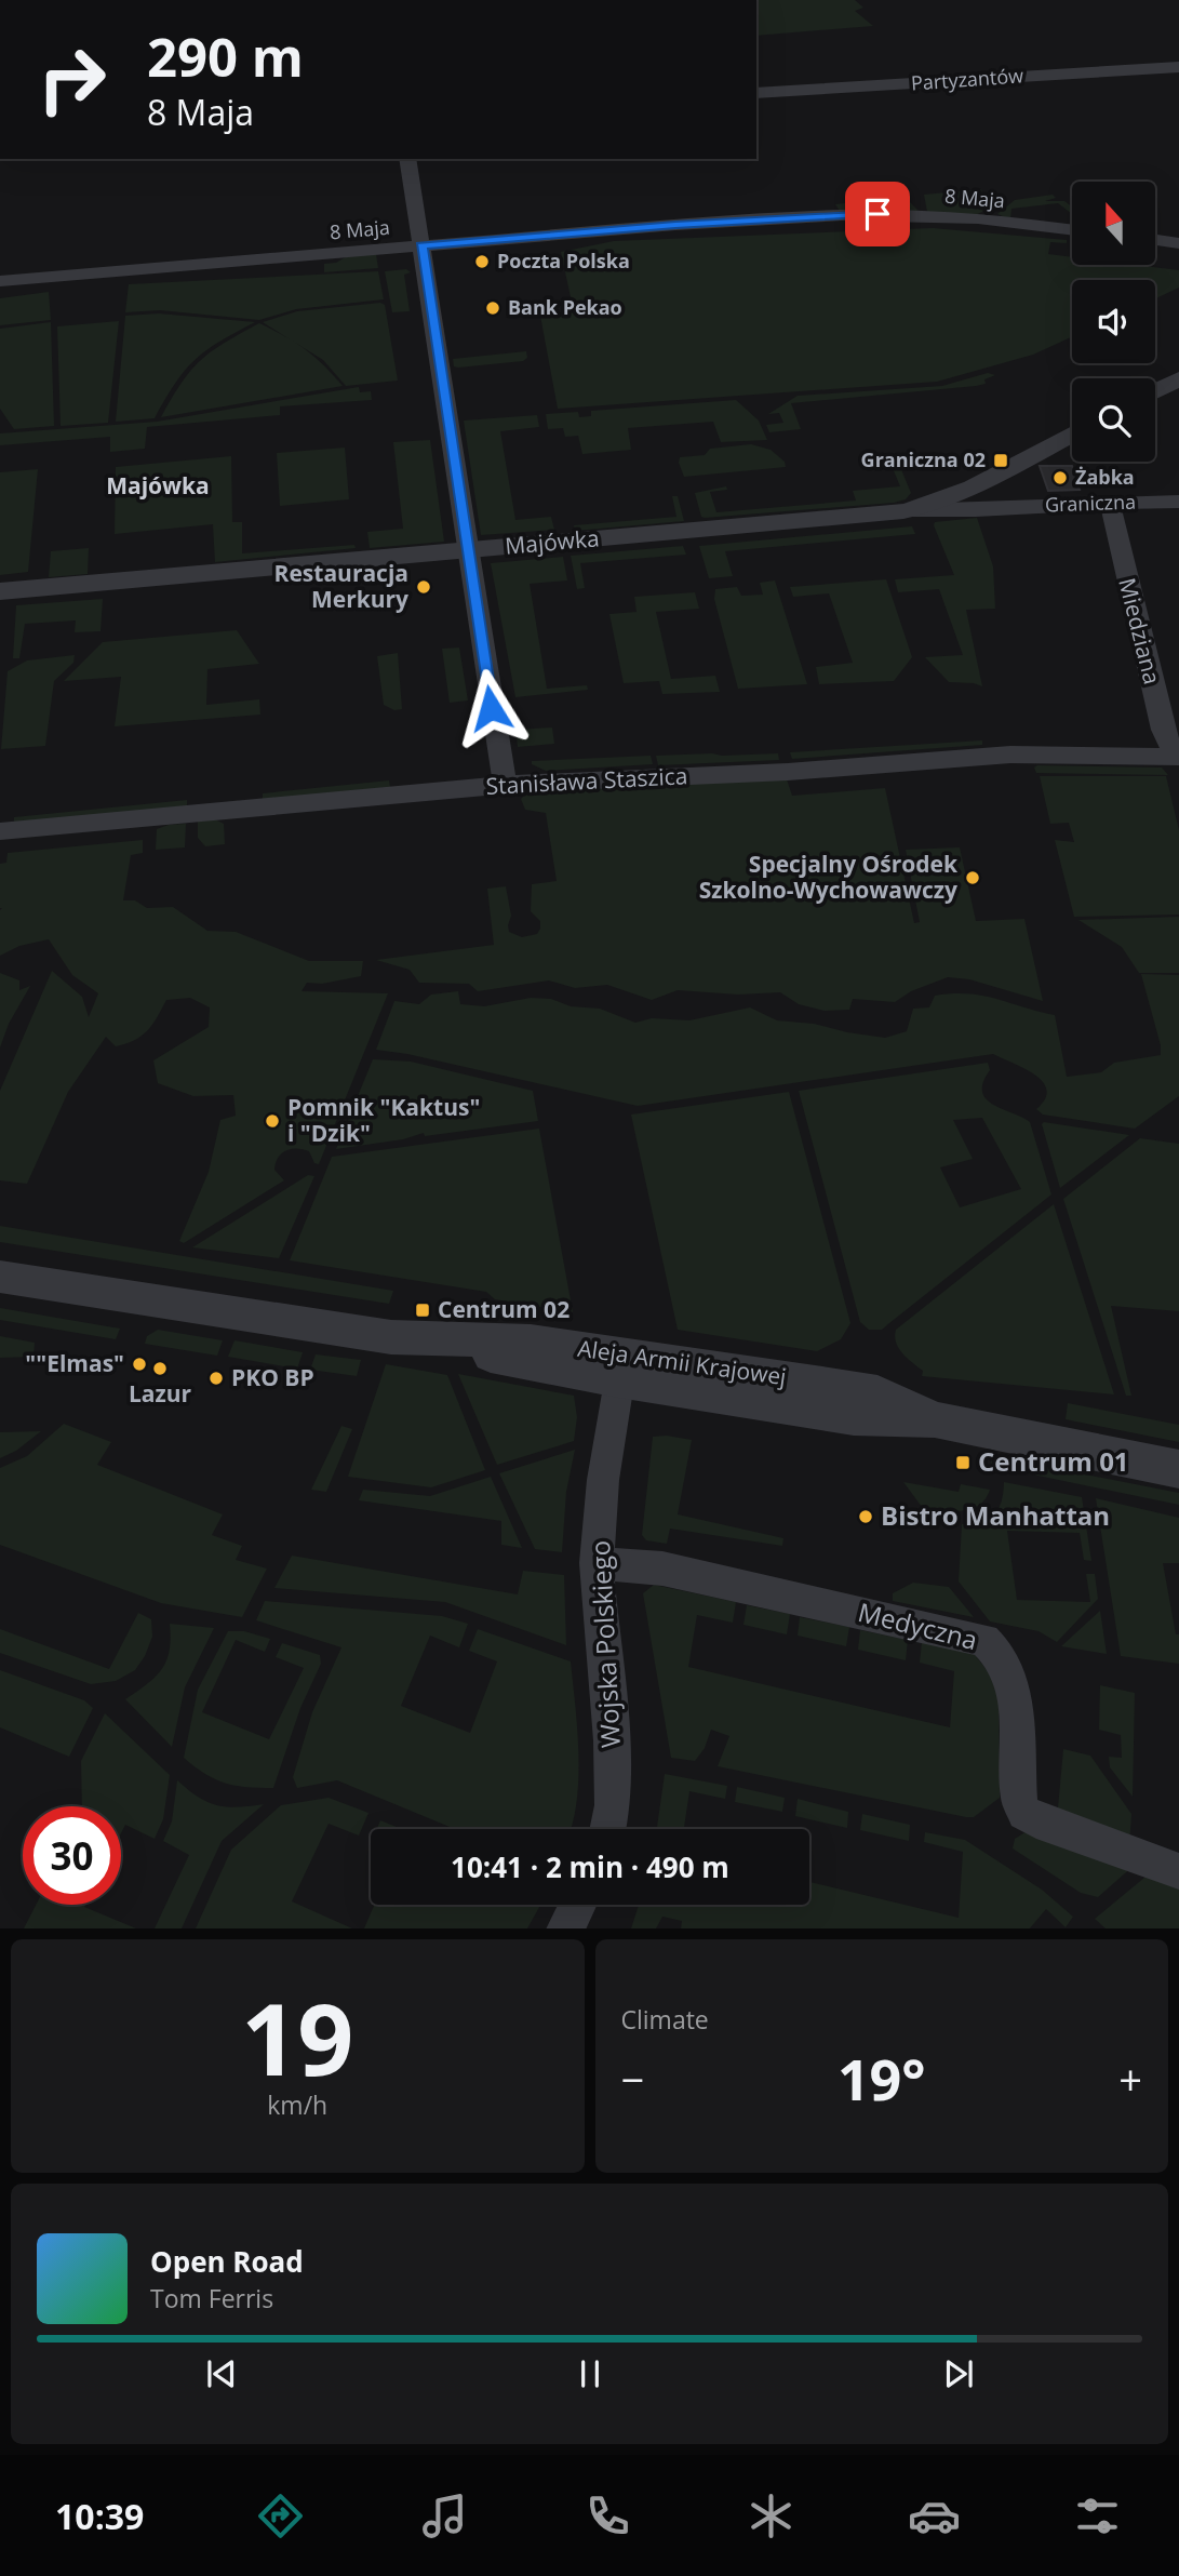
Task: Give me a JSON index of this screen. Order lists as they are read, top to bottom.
{
  "streets": {
    "street": [
      "Partyzantów",
      "8 Maja",
      "Graniczna",
      "Majówka",
      "Miedziana",
      "Stanisława Staszica",
      "Aleja Armii Krajowej",
      "Medyczna",
      "Wojska Polskiego"
    ]
  },
  "crossings": [
    ["Graniczna", "Majówka"],
    ["Graniczna", "Miedziana"],
    ["Miedziana", "Stanisława Staszica"],
    ["Aleja Armii Krajowej", "Wojska Polskiego"],
    ["Medyczna", "Wojska Polskiego"]
  ],
  "districts": ["Majówka"],
  "places": {
    "other": [
      "Poczta Polska",
      "Bank Pekao",
      "Żabka",
      "Restauracja Merkury",
      "Specjalny Ośrodek Szkolno-Wychowawczy",
      "Pomnik \"Kaktus\" i \"Dzik\"",
      "\"\"Elmas\"",
      "Lazur",
      "PKO BP",
      "Bistro Manhattan"
    ],
    "transit": ["Graniczna 02", "Centrum 02", "Centrum 01"]
  },
  "north": "top",
  "page": {
    "turn": ["290 m", "8 Maja"],
    "limit": "30",
    "trip": "10:41 · 2 min · 490 m",
    "tile": [
      ["19", "km/h"],
      "Climate"
    ],
    "heat": ["−", "19°", "+"],
    "song": ["Open Road", "Tom Ferris"],
    "tabs": "10:39"
  }
}
